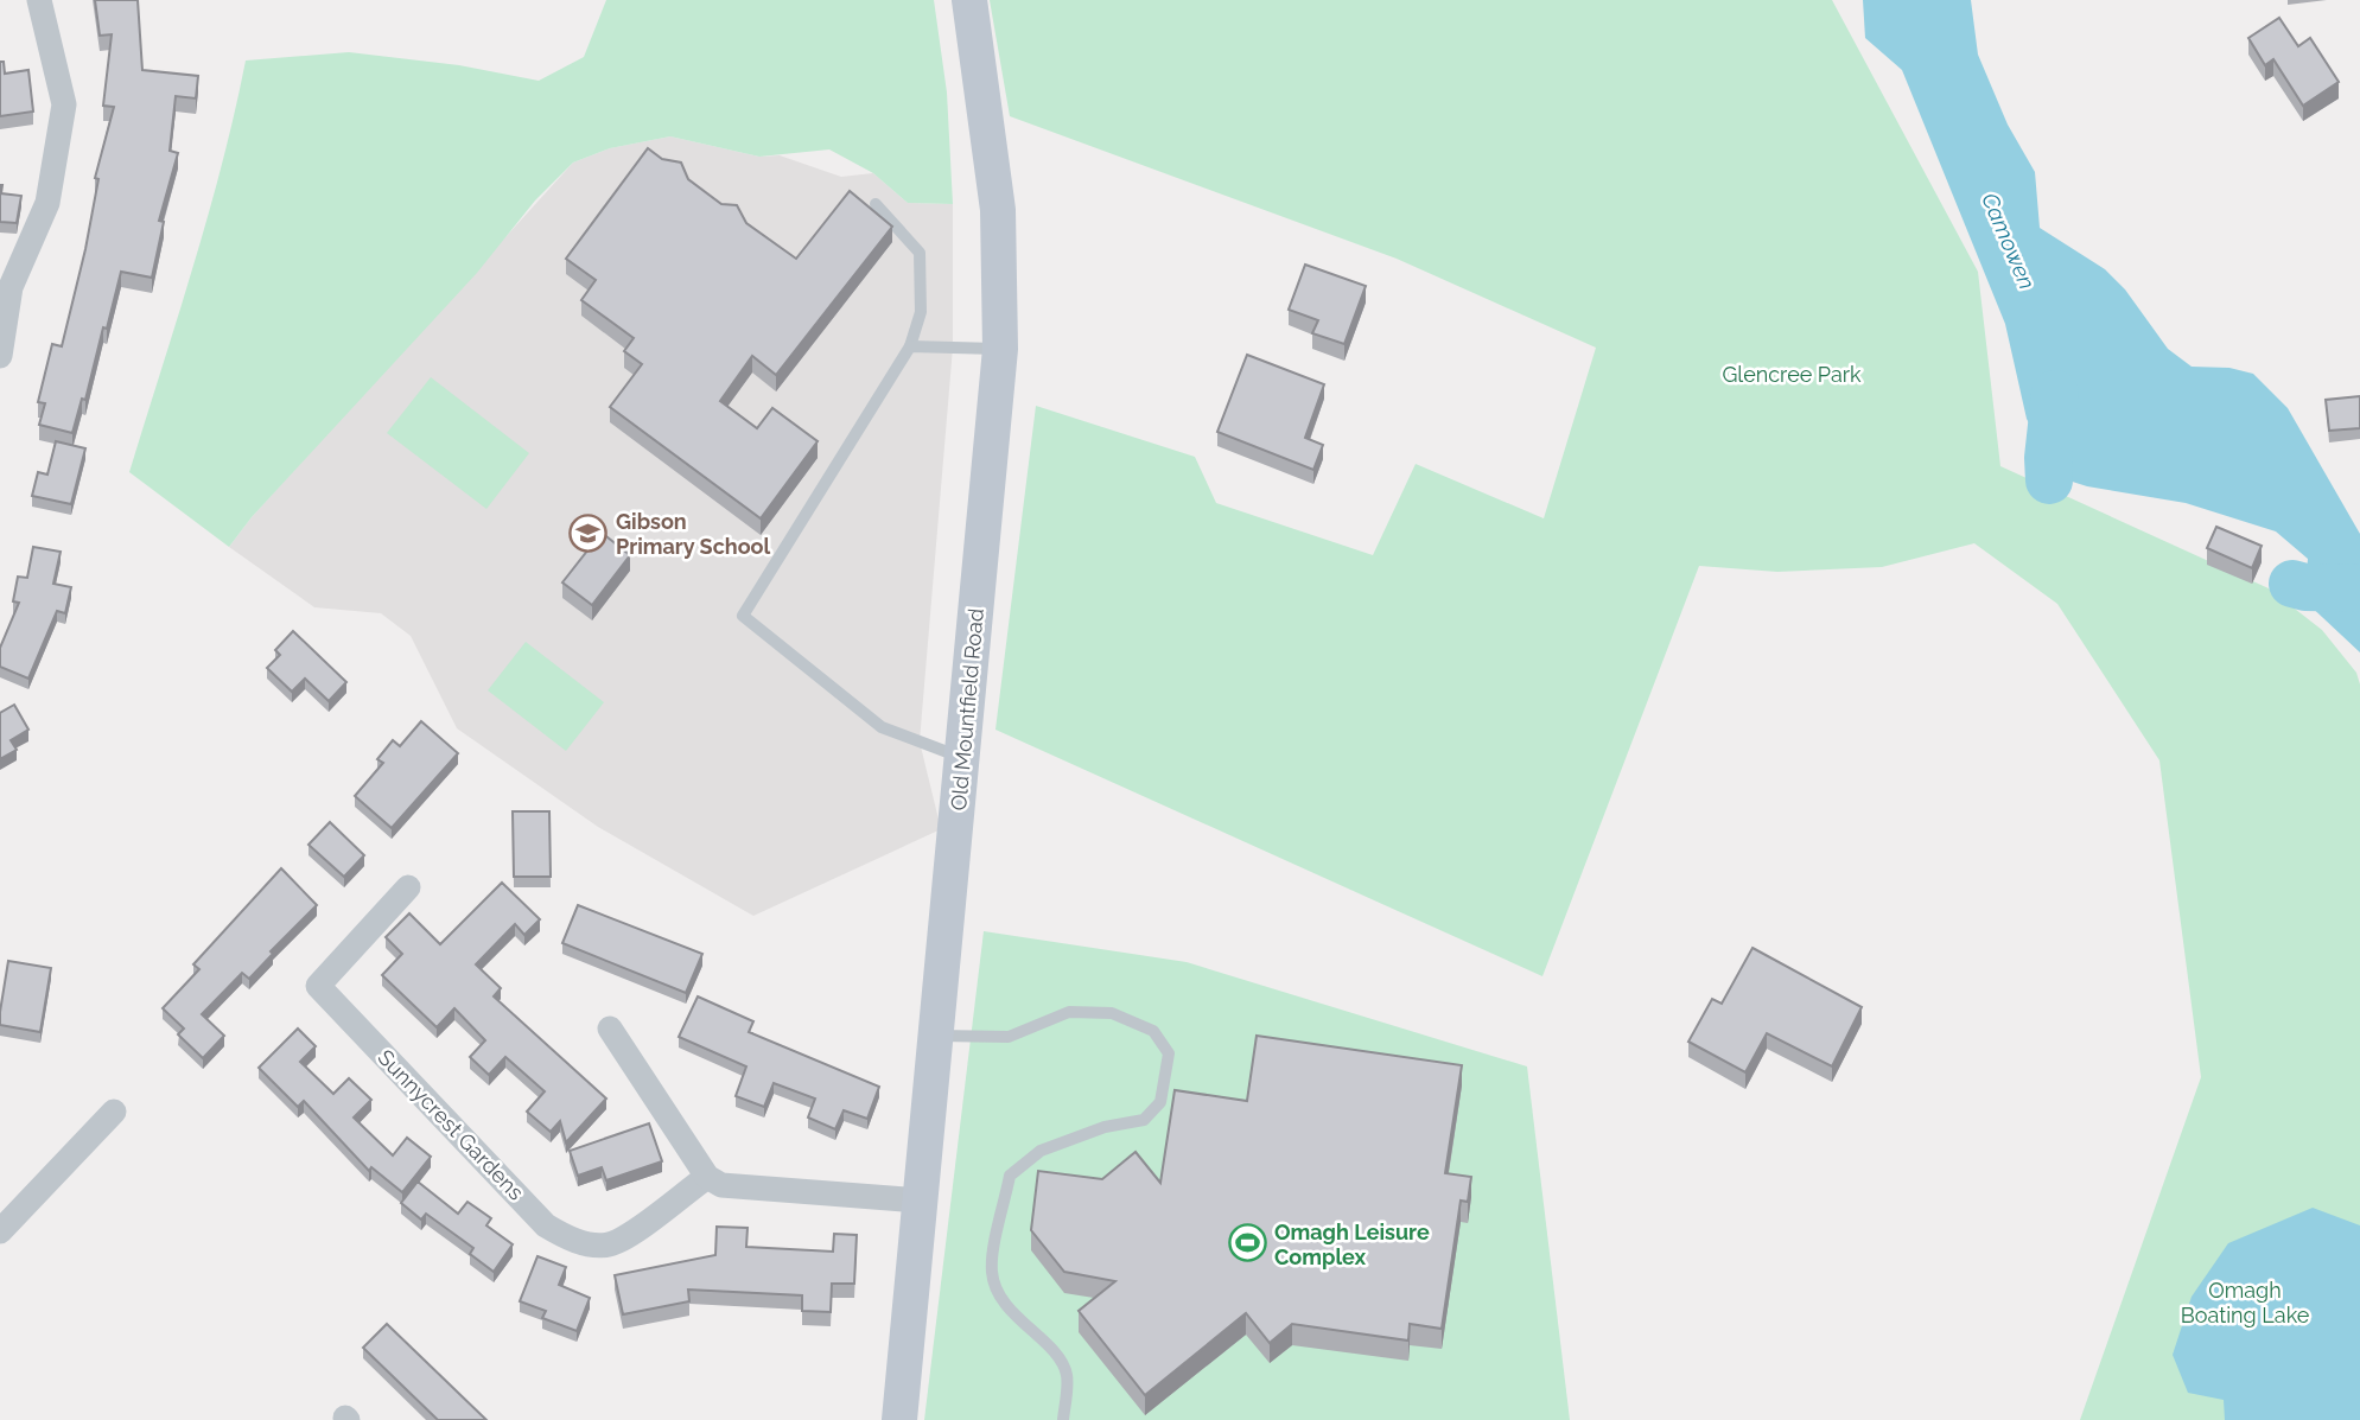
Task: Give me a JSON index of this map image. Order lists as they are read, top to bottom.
{
  "streets": {
    "street": ["Old Mountfield Road", "Sunnycrest Gardens"]
  },
  "water": ["Camowen"],
  "parks": ["Glencree Park", "Omagh Boating Lake"],
  "places": {
    "school or university": ["Gibson Primary School"],
    "sports": ["Omagh Leisure Complex"]
  }
}
